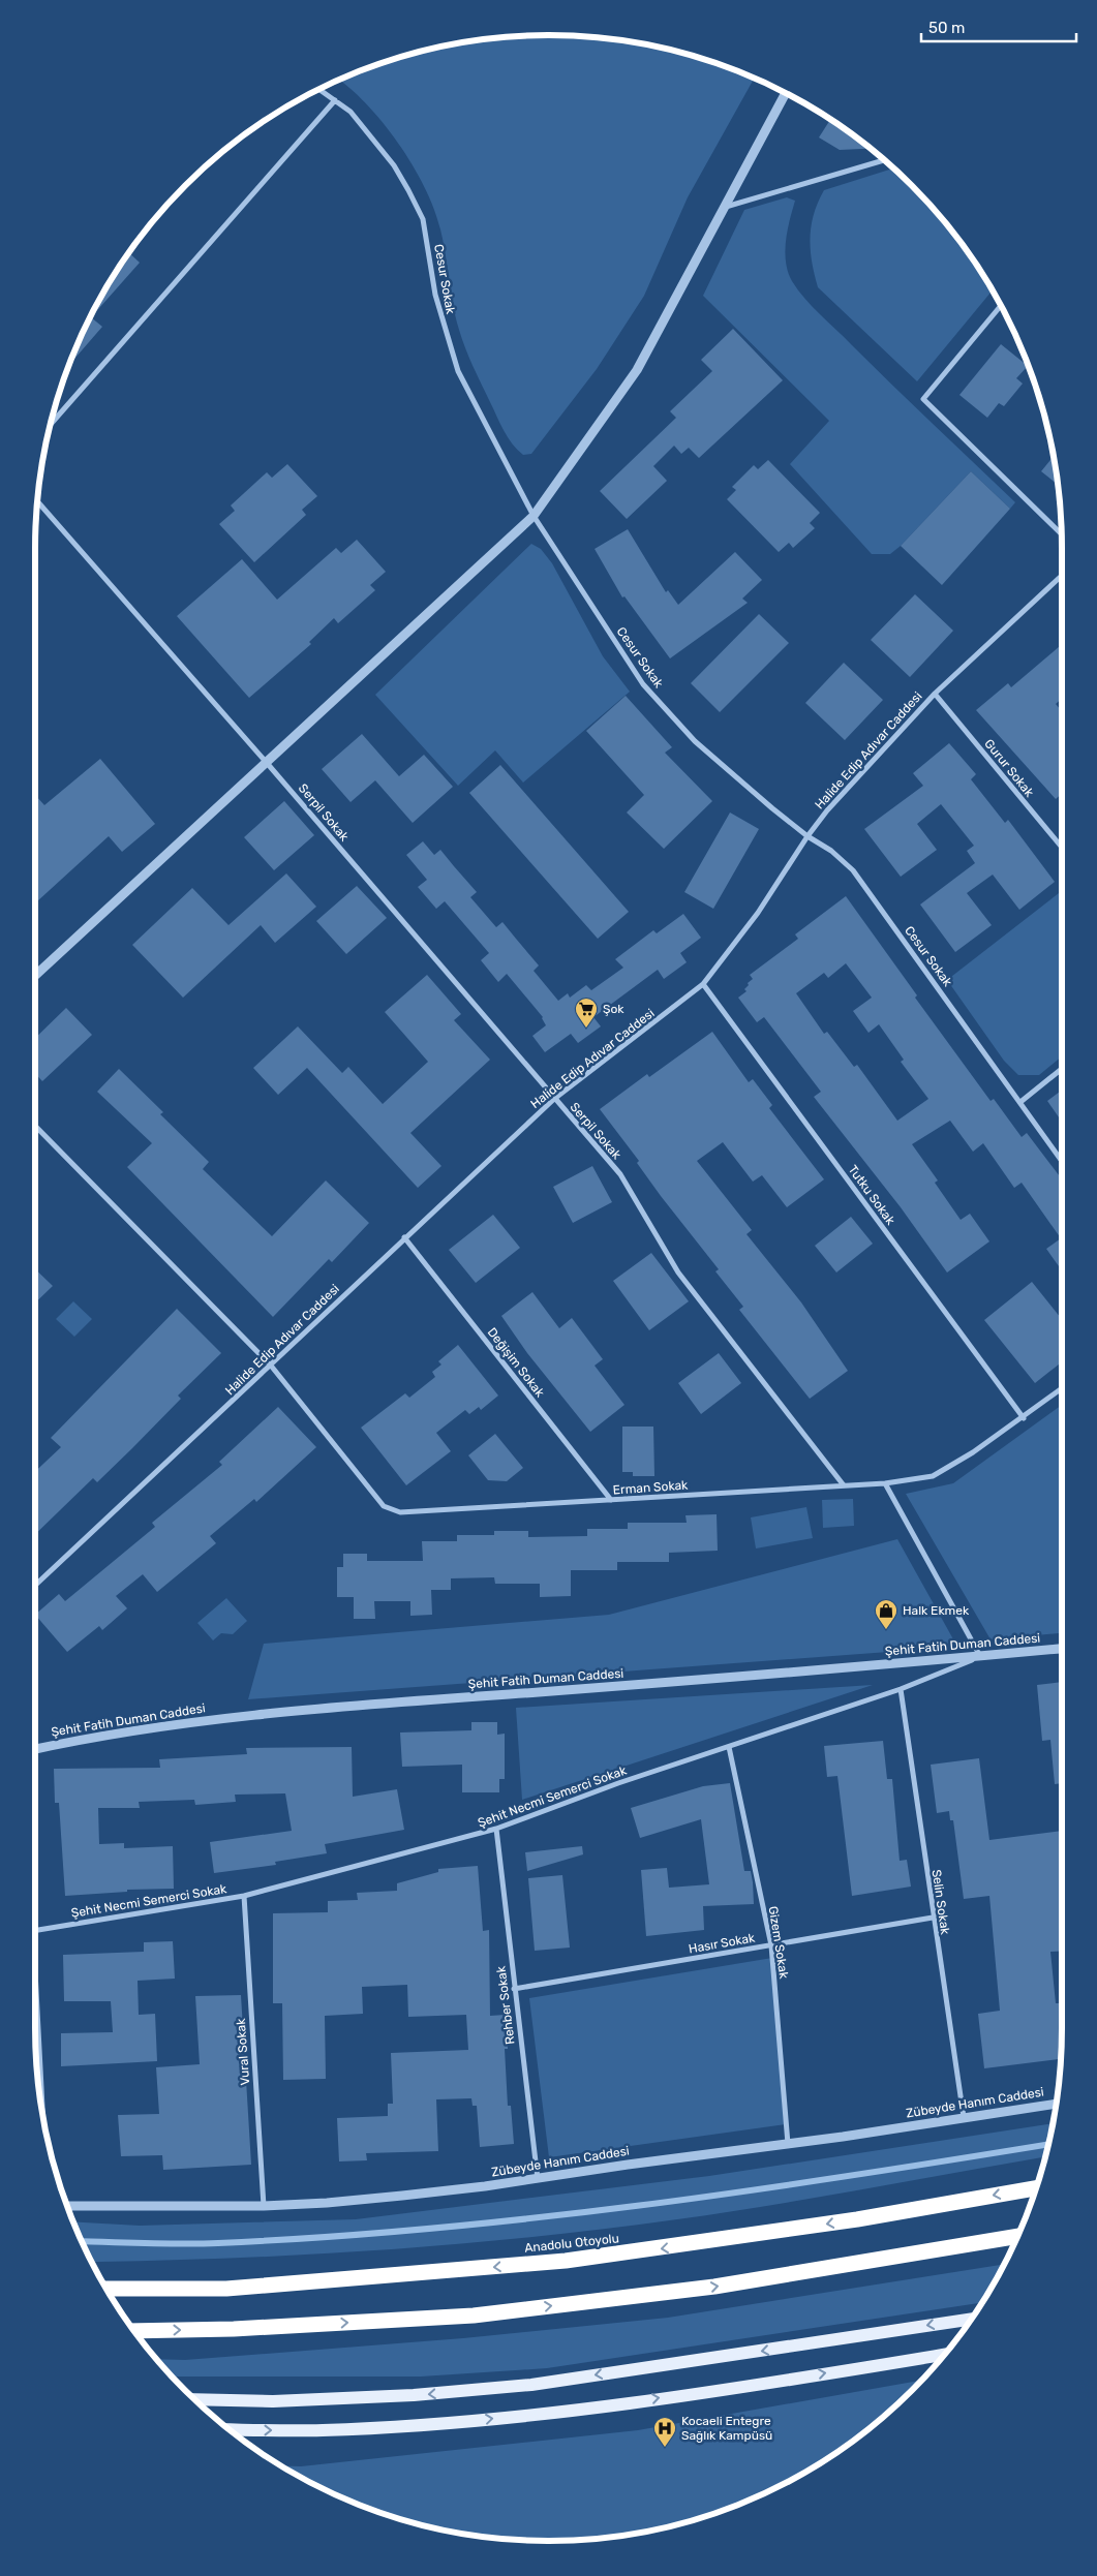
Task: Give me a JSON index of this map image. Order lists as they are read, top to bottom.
{
  "streets": {
    "highway": ["Anadolu Otoyolu"],
    "street": [
      "Cesur Sokak",
      "Halide Edip Adıvar Caddesi",
      "Gurur Sokak",
      "Serpil Sokak",
      "Tutku Sokak",
      "Değişim Sokak",
      "Erman Sokak",
      "Şehit Fatih Duman Caddesi",
      "Şehit Necmi Semerci Sokak",
      "Selin Sokak",
      "Gizem Sokak",
      "Hasır Sokak",
      "Rehber Sokak",
      "Vural Sokak",
      "Zübeyde Hanım Caddesi"
    ]
  },
  "crossings": [
    ["Cesur Sokak", "Halide Edip Adıvar Caddesi"],
    ["Halide Edip Adıvar Caddesi", "Gurur Sokak"],
    ["Halide Edip Adıvar Caddesi", "Serpil Sokak"],
    ["Halide Edip Adıvar Caddesi", "Tutku Sokak"],
    ["Halide Edip Adıvar Caddesi", "Değişim Sokak"],
    ["Halide Edip Adıvar Caddesi", "Erman Sokak"],
    ["Serpil Sokak", "Erman Sokak"],
    ["Tutku Sokak", "Erman Sokak"],
    ["Değişim Sokak", "Erman Sokak"],
    ["Şehit Fatih Duman Caddesi", "Şehit Necmi Semerci Sokak"],
    ["Şehit Necmi Semerci Sokak", "Selin Sokak"],
    ["Şehit Necmi Semerci Sokak", "Gizem Sokak"],
    ["Şehit Necmi Semerci Sokak", "Rehber Sokak"],
    ["Şehit Necmi Semerci Sokak", "Vural Sokak"],
    ["Selin Sokak", "Hasır Sokak"],
    ["Selin Sokak", "Zübeyde Hanım Caddesi"],
    ["Gizem Sokak", "Hasır Sokak"],
    ["Gizem Sokak", "Zübeyde Hanım Caddesi"],
    ["Hasır Sokak", "Rehber Sokak"],
    ["Rehber Sokak", "Zübeyde Hanım Caddesi"],
    ["Vural Sokak", "Zübeyde Hanım Caddesi"]
  ],
  "places": {
    "supermarket": ["Şok"],
    "shop": ["Halk Ekmek"],
    "hospital": ["Kocaeli Entegre Sağlık Kampüsü"]
  },
  "scale_bar": "50 m"
}
